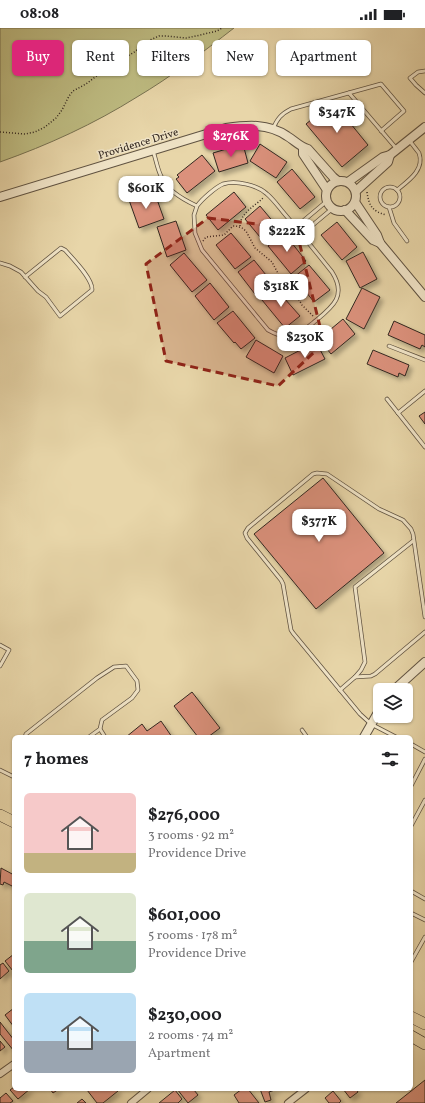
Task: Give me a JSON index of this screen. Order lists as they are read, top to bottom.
{
  "streets": {
    "street": ["Providence Drive"]
  },
  "page": {
    "status": "08:08",
    "chip": [
      "Buy",
      "Rent",
      "Filters",
      "New",
      "Apartment"
    ],
    "price": [
      "$347K",
      "$276K",
      "$601K",
      "$222K",
      "$318K",
      "$230K",
      "$377K"
    ],
    "heading": "7 homes",
    "list": [
      {
        "name": "$276,000",
        "note": "3 rooms · 92 m² · Providence Drive"
      },
      {
        "name": "$601,000",
        "note": "5 rooms · 178 m² · Providence Drive"
      },
      {
        "name": "$230,000",
        "note": "2 rooms · 74 m² · Apartment"
      }
    ]
  }
}
